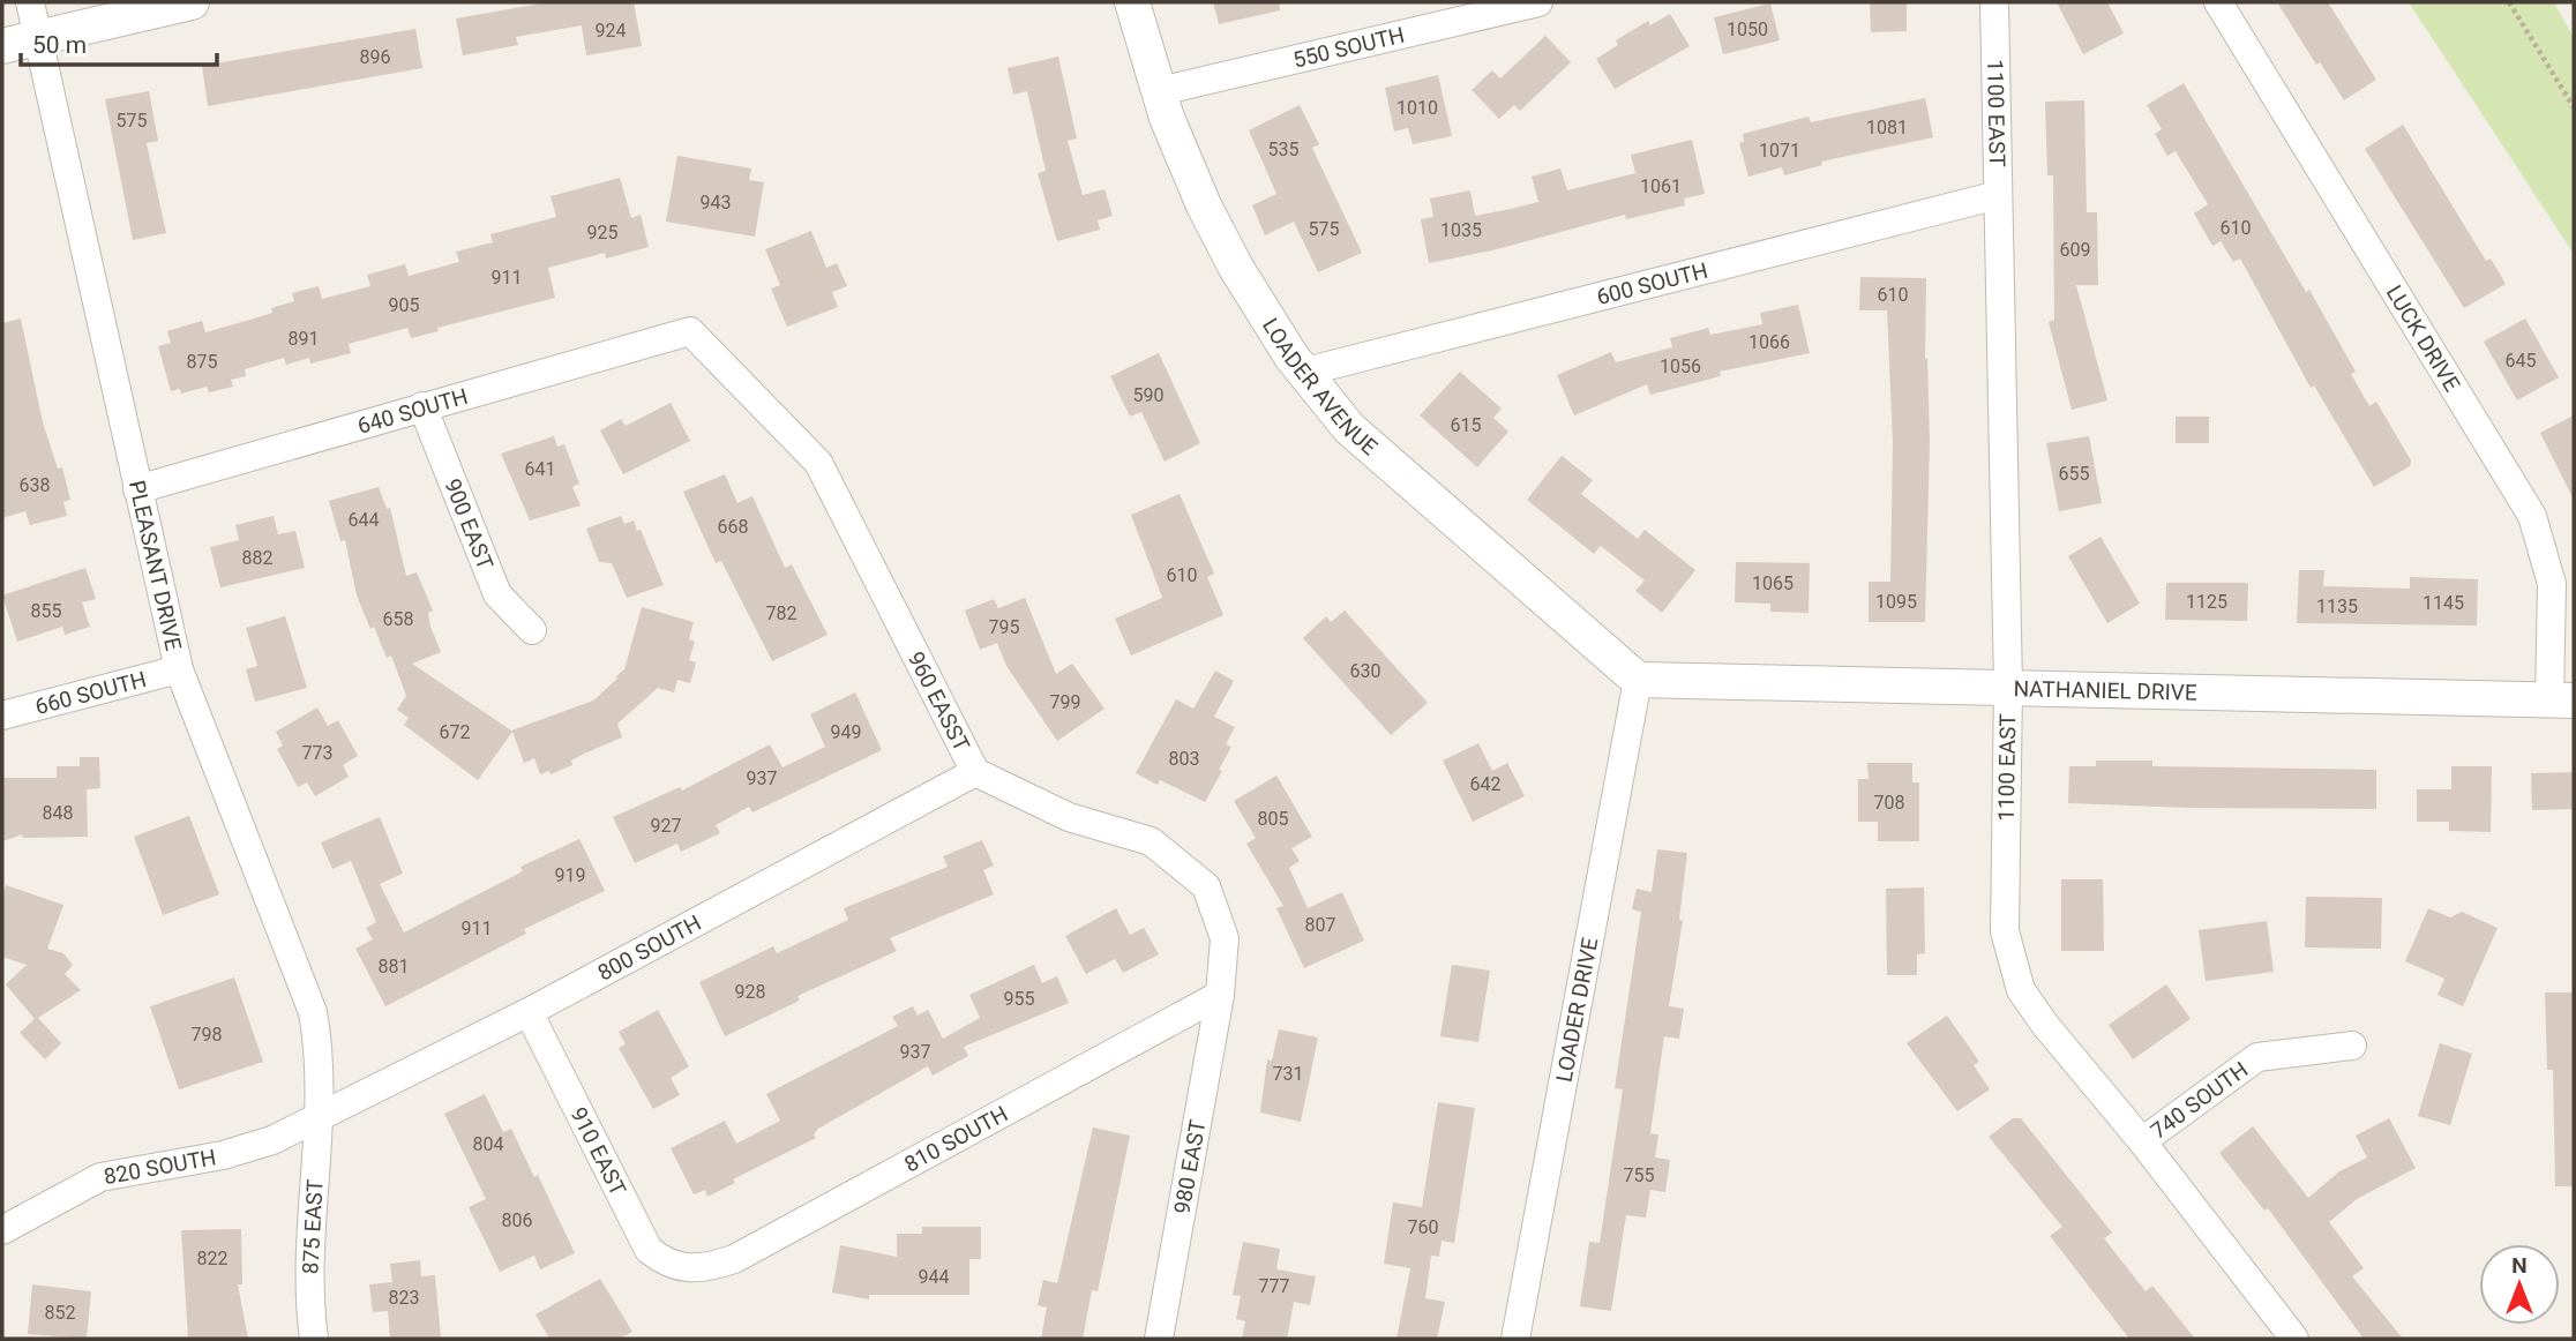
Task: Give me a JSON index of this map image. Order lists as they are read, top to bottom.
{
  "streets": {
    "street": [
      "550 SOUTH",
      "1100 EAST",
      "600 SOUTH",
      "LUCK DRIVE",
      "LOADER AVENUE",
      "640 SOUTH",
      "900 EAST",
      "PLEASANT DRIVE",
      "NATHANIEL DRIVE",
      "660 SOUTH",
      "960 EASST",
      "800 SOUTH",
      "LOADER DRIVE",
      "740 SOUTH",
      "810 SOUTH",
      "910 EAST",
      "980 EAST",
      "820 SOUTH",
      "875 EAST"
    ]
  },
  "crossings": [
    ["550 SOUTH", "LOADER AVENUE"],
    ["1100 EAST", "600 SOUTH"],
    ["1100 EAST", "NATHANIEL DRIVE"],
    ["1100 EAST", "740 SOUTH"],
    ["600 SOUTH", "LOADER AVENUE"],
    ["LUCK DRIVE", "NATHANIEL DRIVE"],
    ["LOADER AVENUE", "NATHANIEL DRIVE"],
    ["LOADER AVENUE", "LOADER DRIVE"],
    ["640 SOUTH", "900 EAST"],
    ["640 SOUTH", "PLEASANT DRIVE"],
    ["640 SOUTH", "960 EASST"],
    ["PLEASANT DRIVE", "660 SOUTH"],
    ["PLEASANT DRIVE", "800 SOUTH"],
    ["PLEASANT DRIVE", "820 SOUTH"],
    ["PLEASANT DRIVE", "875 EAST"],
    ["NATHANIEL DRIVE", "LOADER DRIVE"],
    ["960 EASST", "800 SOUTH"],
    ["960 EASST", "810 SOUTH"],
    ["960 EASST", "980 EAST"],
    ["800 SOUTH", "910 EAST"],
    ["800 SOUTH", "820 SOUTH"],
    ["800 SOUTH", "875 EAST"],
    ["810 SOUTH", "910 EAST"],
    ["810 SOUTH", "980 EAST"],
    ["820 SOUTH", "875 EAST"]
  ],
  "house_numbers": [
    "1050",
    "924",
    "896",
    "1010",
    "575",
    "1081",
    "535",
    "1071",
    "1061",
    "943",
    "610",
    "575",
    "1035",
    "925",
    "609",
    "911",
    "610",
    "905",
    "891",
    "1066",
    "645",
    "875",
    "1056",
    "590",
    "615",
    "641",
    "655",
    "638",
    "644",
    "668",
    "882",
    "610",
    "1065",
    "1095",
    "1125",
    "1145",
    "1135",
    "855",
    "782",
    "658",
    "795",
    "630",
    "799",
    "672",
    "949",
    "773",
    "803",
    "937",
    "642",
    "708",
    "848",
    "805",
    "927",
    "919",
    "807",
    "911",
    "881",
    "928",
    "955",
    "798",
    "937",
    "731",
    "804",
    "755",
    "806",
    "760",
    "822",
    "944",
    "777",
    "823",
    "852"
  ],
  "scale_bar": "50 m",
  "north": "top"
}
